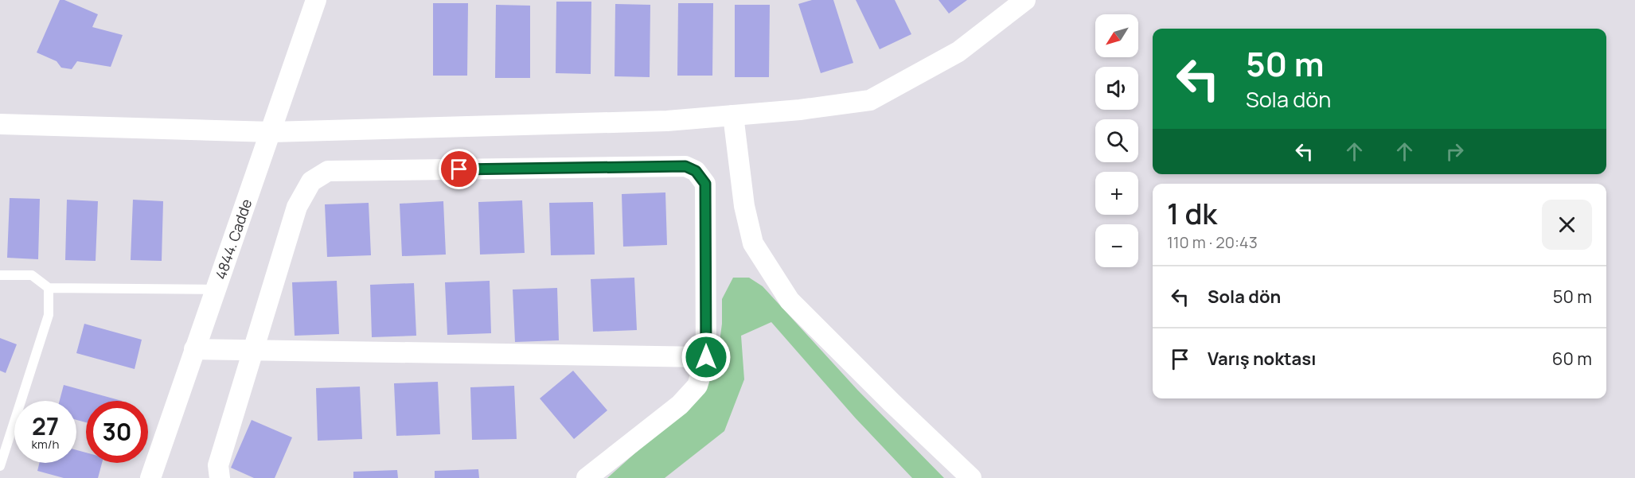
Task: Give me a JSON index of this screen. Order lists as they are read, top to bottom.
{
  "streets": {
    "street": ["4844. Cadde"]
  },
  "north": "bottom left",
  "page": {
    "map_buttons": ["+", "−"],
    "turn": ["50 m", "Sola dön"],
    "heading": ["1 dk", "110 m · 20:43"],
    "list": [
      {
        "name": "Sola dön",
        "value": "50 m"
      },
      {
        "name": "Varış noktası",
        "value": "60 m"
      }
    ],
    "speed": "27 km/h",
    "limit": "30"
  }
}
